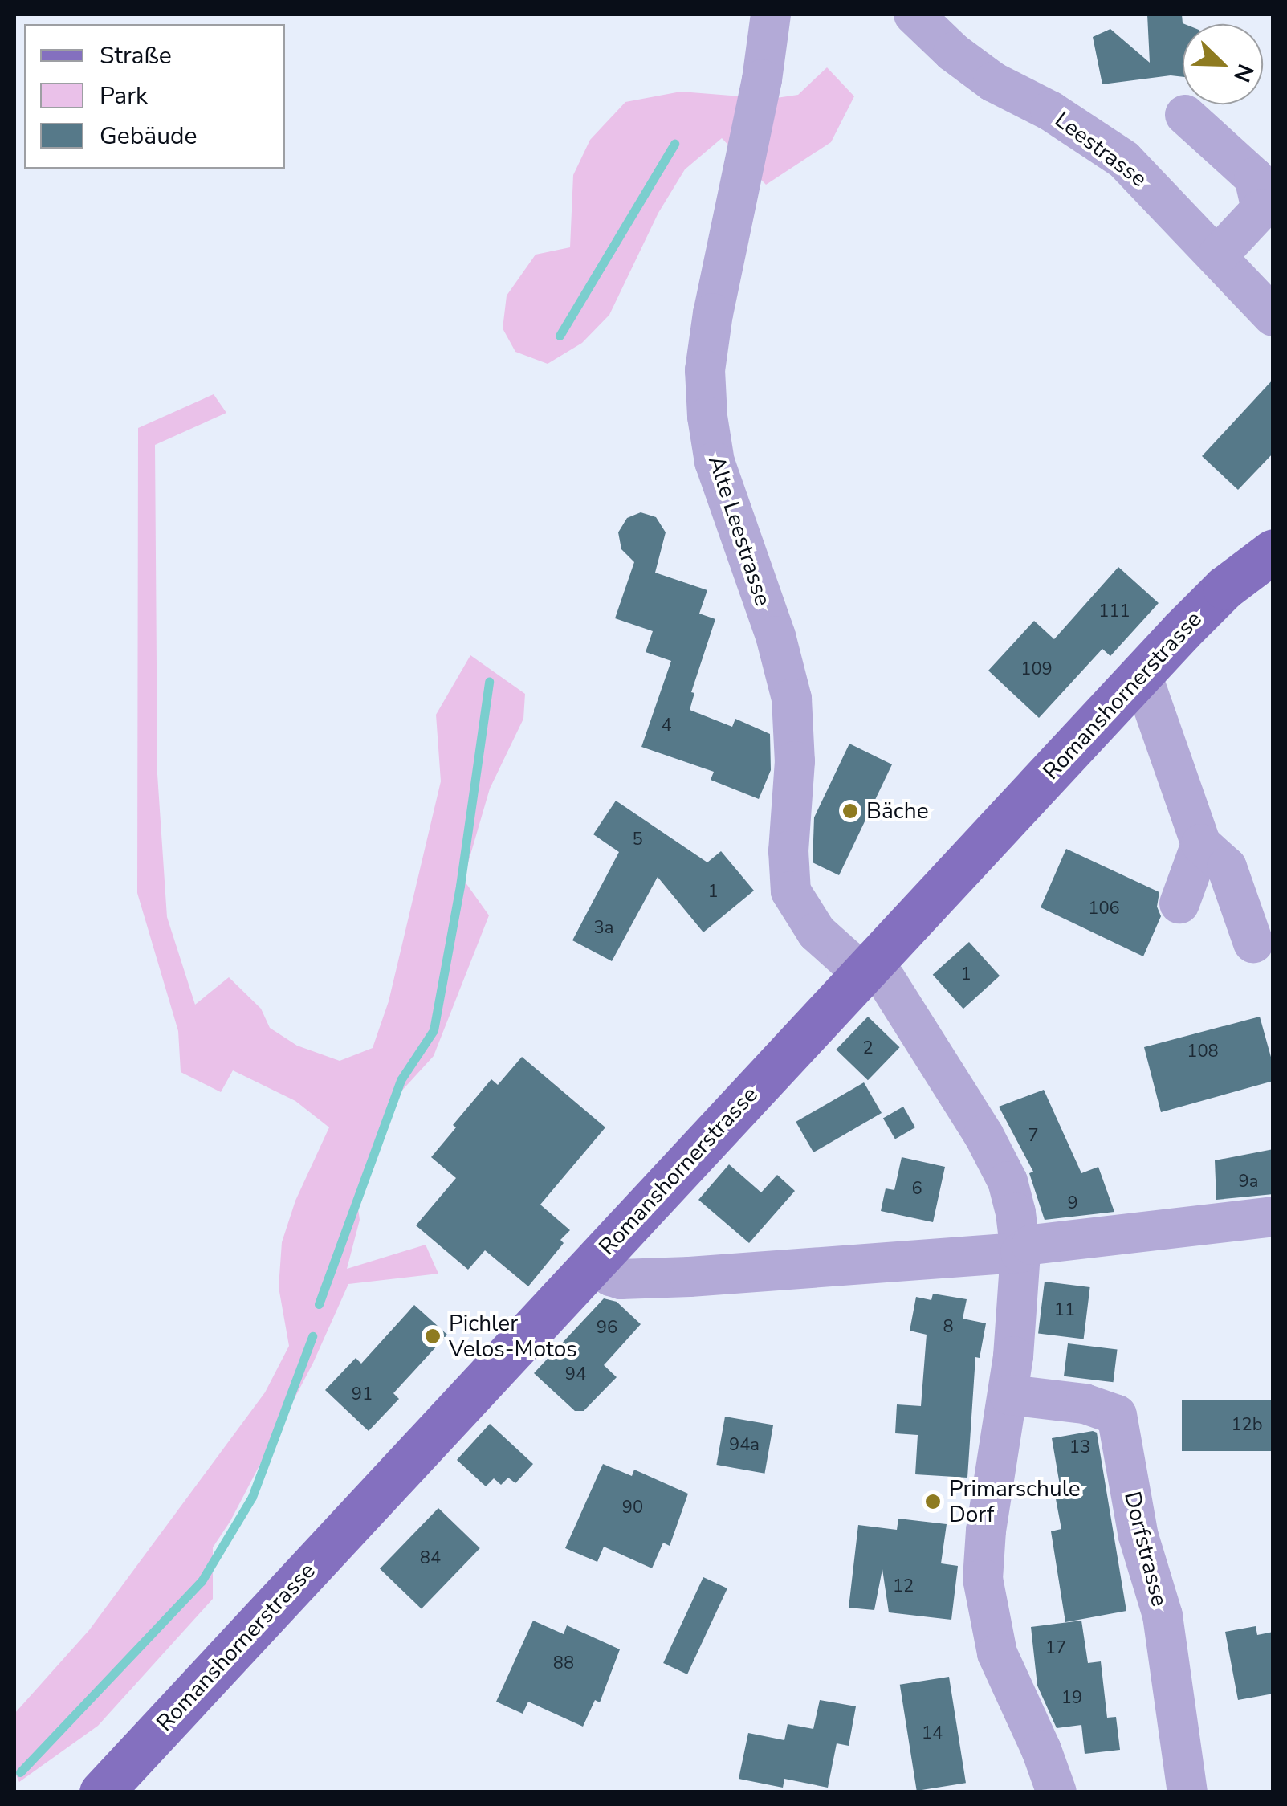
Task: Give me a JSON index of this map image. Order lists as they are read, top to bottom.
{
  "streets": {
    "main road": ["Romanshornerstrasse"],
    "street": ["Leestrasse", "Alte Leestrasse", "Dorfstrasse"]
  },
  "crossings": [
    ["Alte Leestrasse", "Romanshornerstrasse"]
  ],
  "places": ["Bäche", "Pichler Velos-Motos", "Primarschule Dorf"],
  "house_numbers": [
    "111",
    "109",
    "4",
    "5",
    "1",
    "106",
    "3a",
    "1",
    "2",
    "108",
    "7",
    "9a",
    "6",
    "9",
    "11",
    "8",
    "96",
    "94",
    "91",
    "12b",
    "94a",
    "13",
    "90",
    "84",
    "12",
    "17",
    "88",
    "19",
    "14"
  ],
  "legend": ["Straße", "Park", "Gebäude"],
  "north": "bottom right"
}
